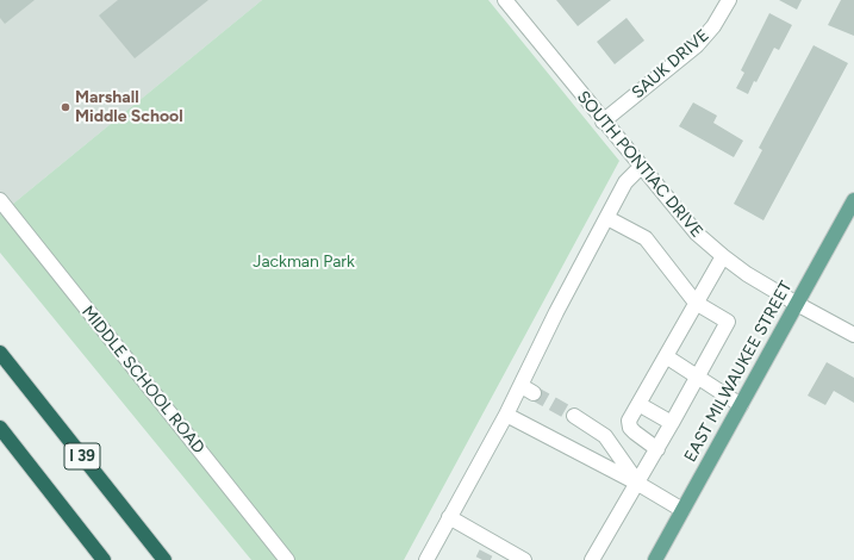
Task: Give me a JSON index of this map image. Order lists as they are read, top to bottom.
{
  "streets": {
    "highway": ["I 39"],
    "main road": ["EAST MILWAUKEE STREET"],
    "street": ["SAUK DRIVE", "SOUTH PONTIAC DRIVE", "MIDDLE SCHOOL ROAD"]
  },
  "crossings": [
    ["SAUK DRIVE", "SOUTH PONTIAC DRIVE"],
    ["SOUTH PONTIAC DRIVE", "EAST MILWAUKEE STREET"]
  ],
  "parks": ["Jackman Park"],
  "places": ["Marshall Middle School"]
}
